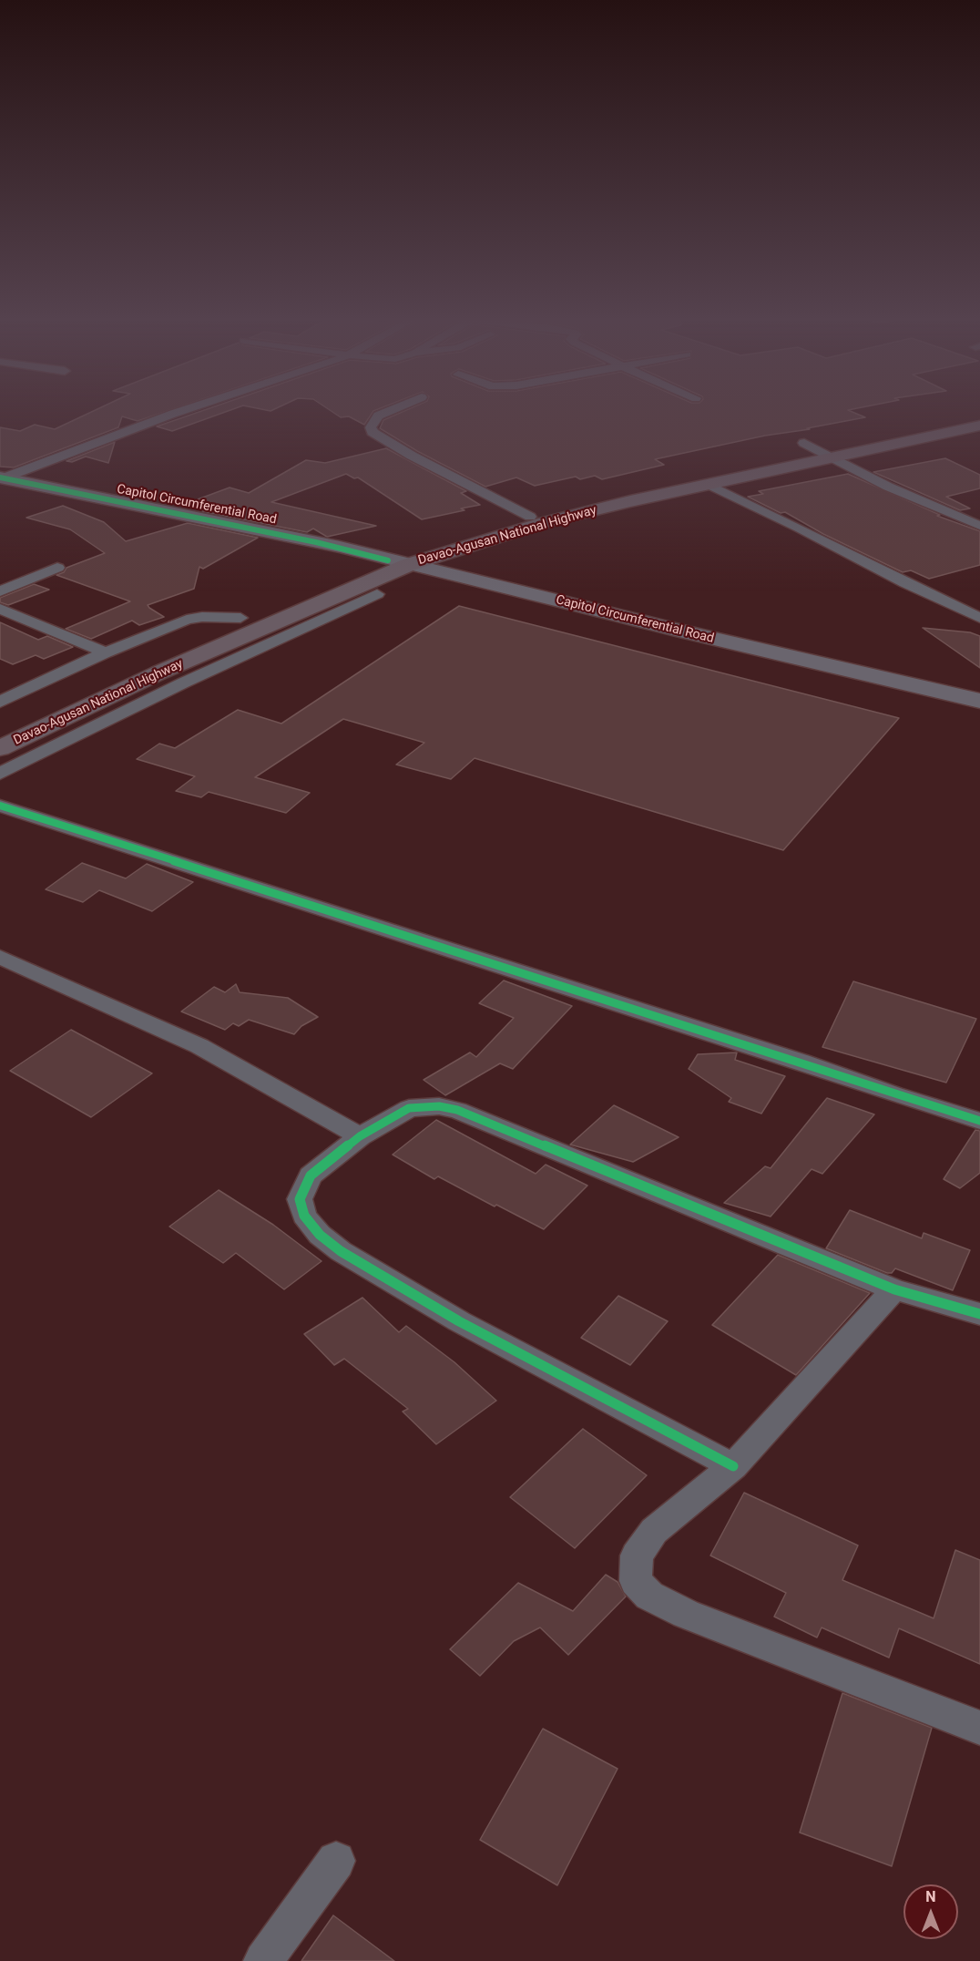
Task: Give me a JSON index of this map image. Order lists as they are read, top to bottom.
{
  "streets": {
    "highway": ["Davao-Agusan National Highway"],
    "main road": ["Capitol Circumferential Road"]
  },
  "crossings": [
    ["Capitol Circumferential Road", "Davao-Agusan National Highway"]
  ],
  "north": "top"
}
